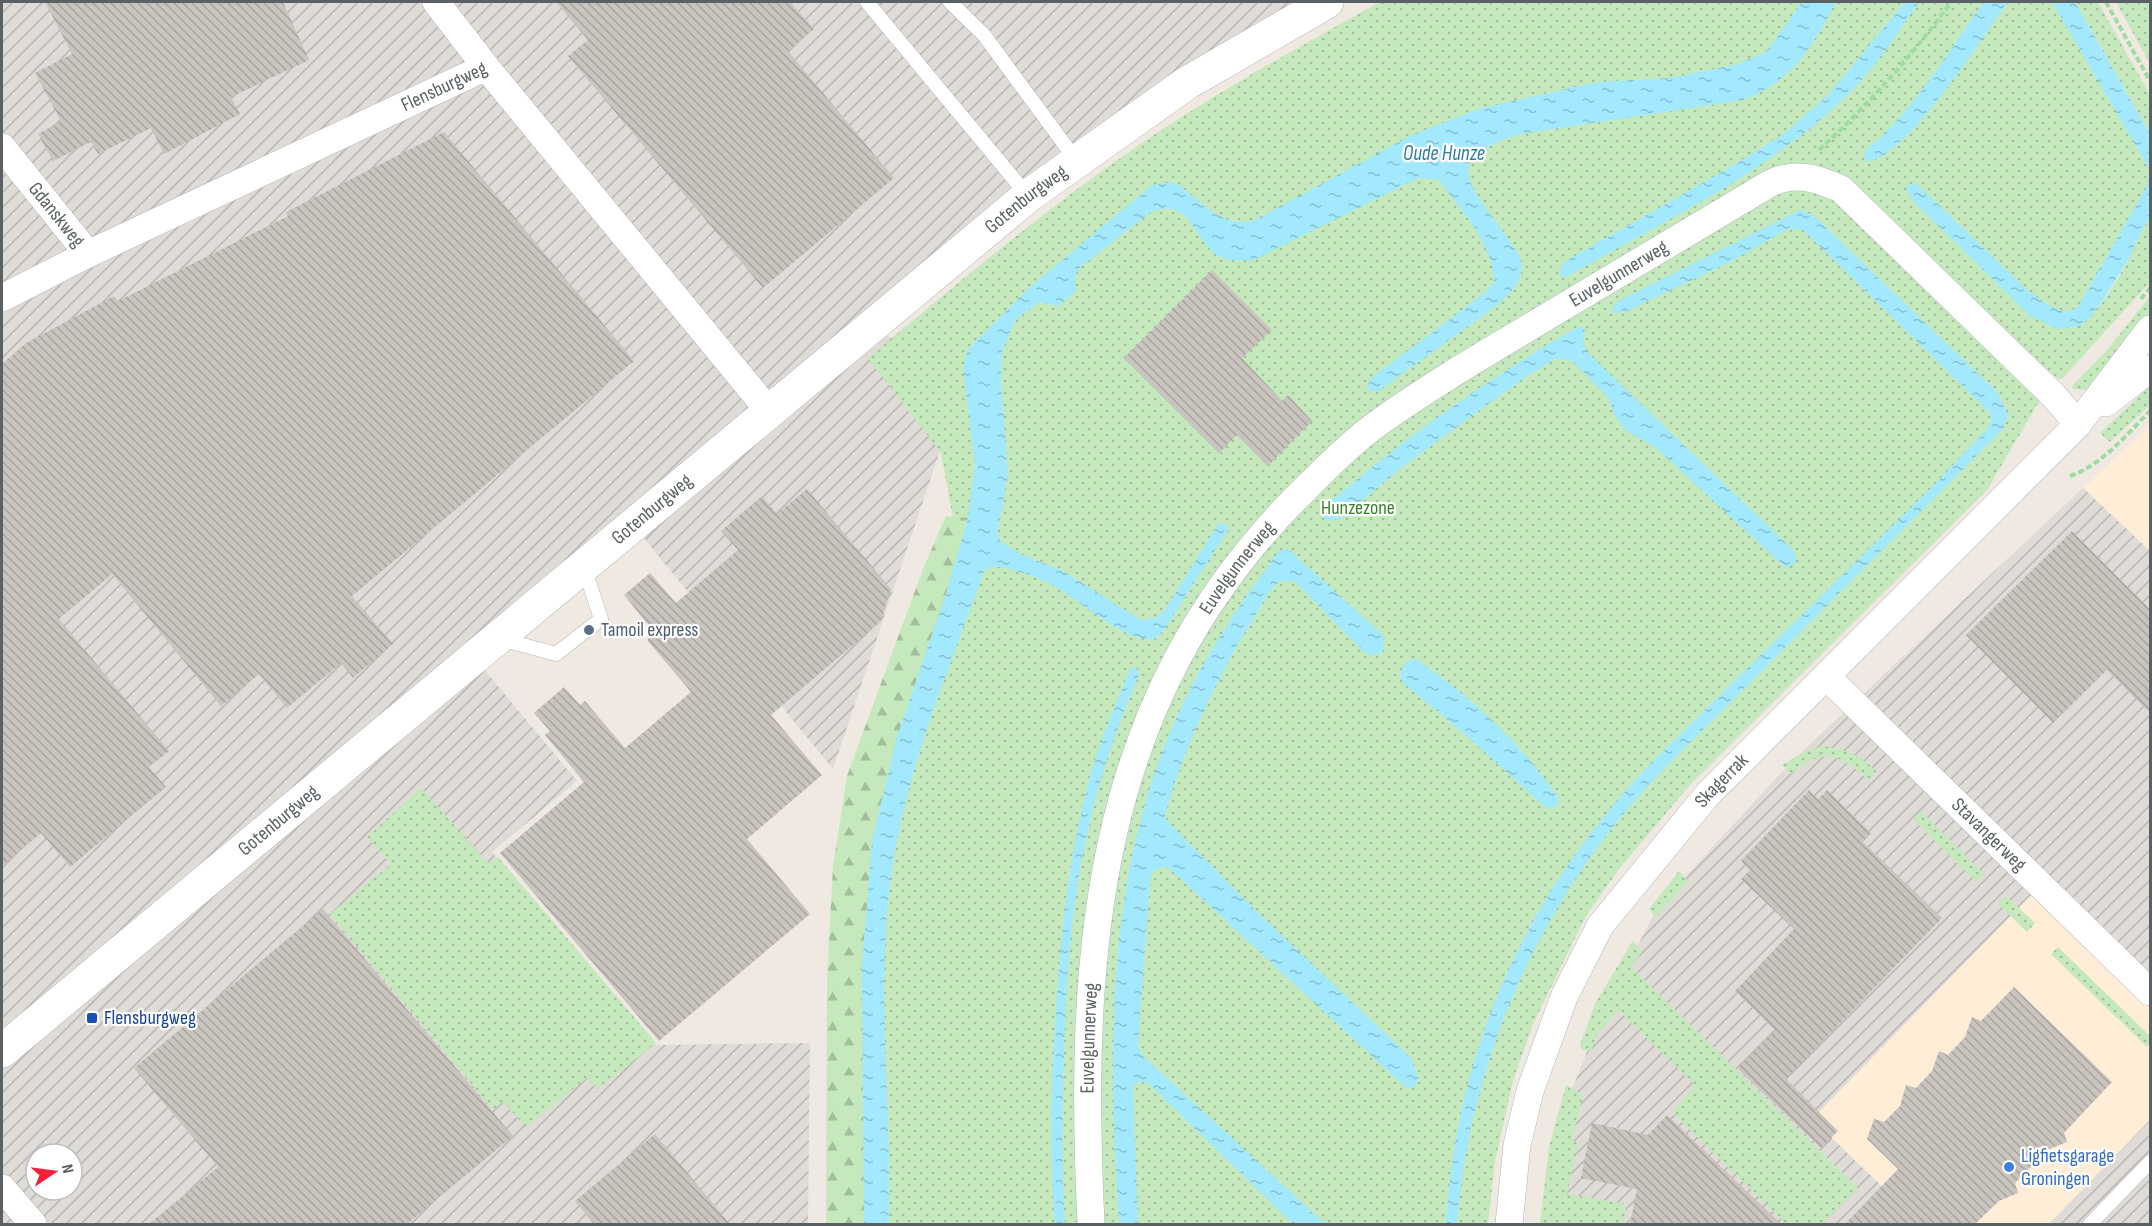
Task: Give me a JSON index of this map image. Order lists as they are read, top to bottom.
{
  "streets": {
    "street": [
      "Flensburgweg",
      "Gotenburgweg",
      "Gdanskweg",
      "Euvelgunnerweg",
      "Skagerrak",
      "Stavangerweg"
    ]
  },
  "crossings": [
    ["Flensburgweg", "Gotenburgweg"],
    ["Flensburgweg", "Gdanskweg"],
    ["Euvelgunnerweg", "Skagerrak"],
    ["Skagerrak", "Stavangerweg"]
  ],
  "water": ["Oude Hunze"],
  "parks": ["Hunzezone"],
  "places": {
    "other": ["Tamoil express", "Ligfietsgarage Groningen"],
    "transit": ["Flensburgweg"]
  },
  "north": "right"
}
